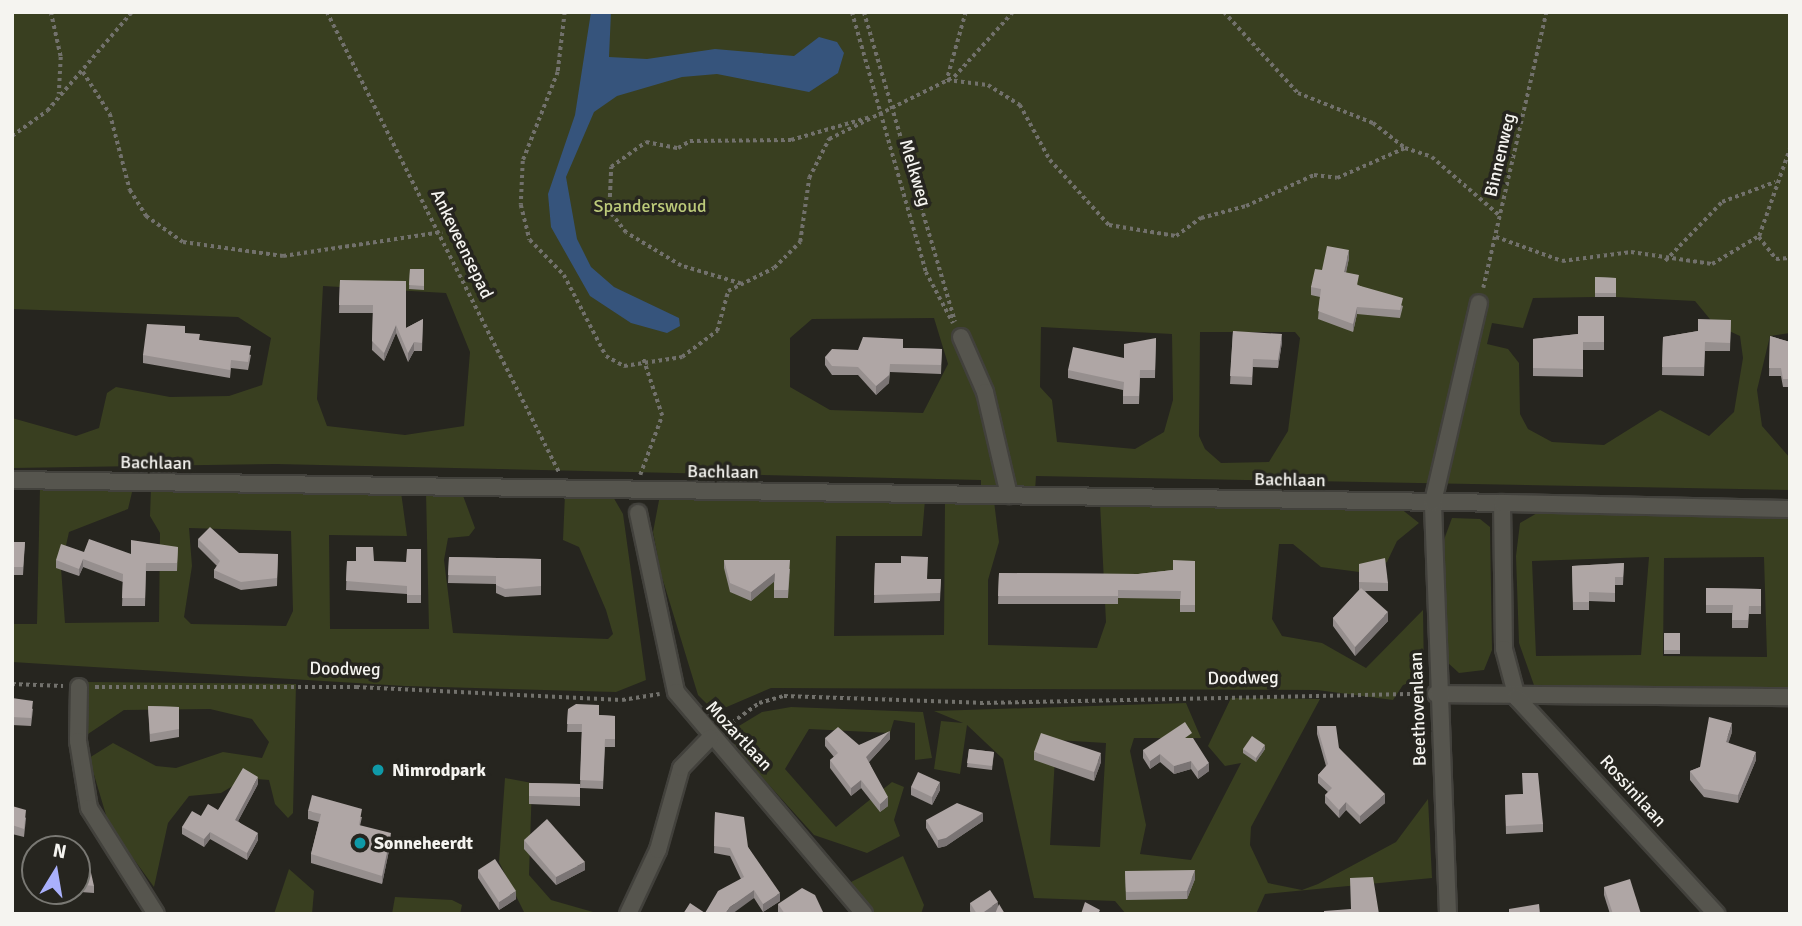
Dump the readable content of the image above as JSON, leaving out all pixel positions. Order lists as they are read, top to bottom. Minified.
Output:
{"streets":{"street":["Bachlaan","Beethovenlaan","Mozartlaan","Rossinilaan"],"path":["Binnenweg","Melkweg","Ankeveensepad","Doodweg"]},"crossings":[["Binnenweg","Beethovenlaan"],["Ankeveensepad","Bachlaan"],["Bachlaan","Beethovenlaan"],["Doodweg","Beethovenlaan"],["Doodweg","Mozartlaan"]],"parks":["Spanderswoud"],"places":["Nimrodpark","Sonneheerdt"],"north":"top"}
